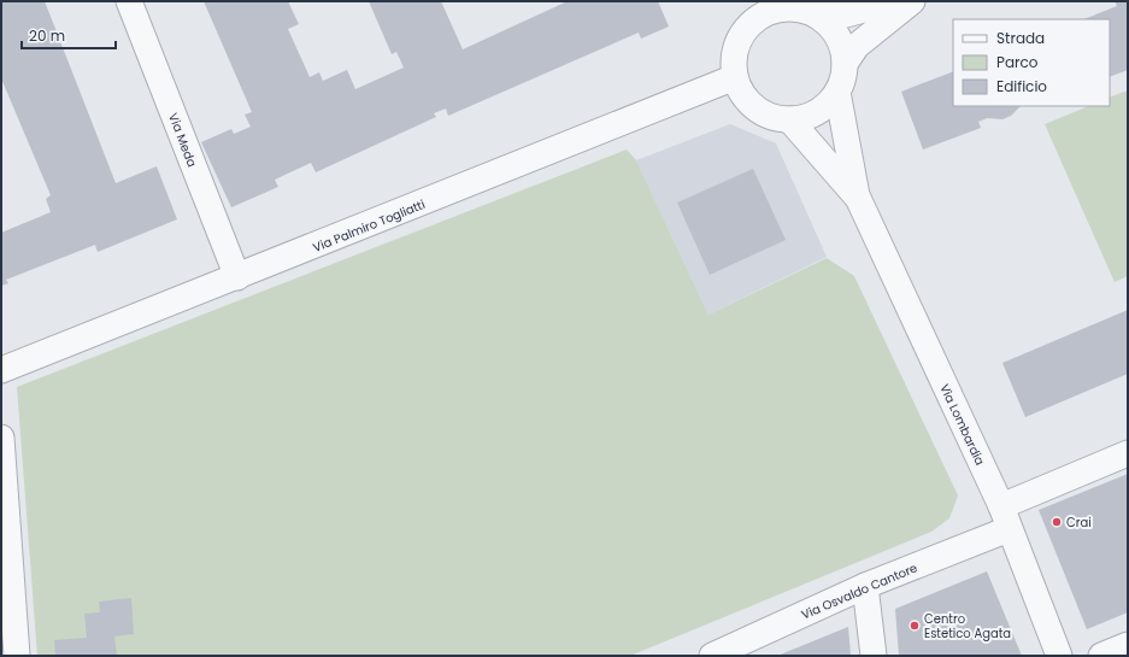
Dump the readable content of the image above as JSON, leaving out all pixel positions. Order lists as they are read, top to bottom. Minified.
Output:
{"streets":{"street":["Via Meda","Via Palmiro Togliatti","Via Lombardia","Via Osvaldo Cantore"]},"crossings":[["Via Meda","Via Palmiro Togliatti"],["Via Palmiro Togliatti","Via Lombardia"],["Via Lombardia","Via Osvaldo Cantore"]],"places":["Crai","Centro Estetico Agata"],"legend":["Strada","Parco","Edificio"],"scale_bar":"20 m"}
